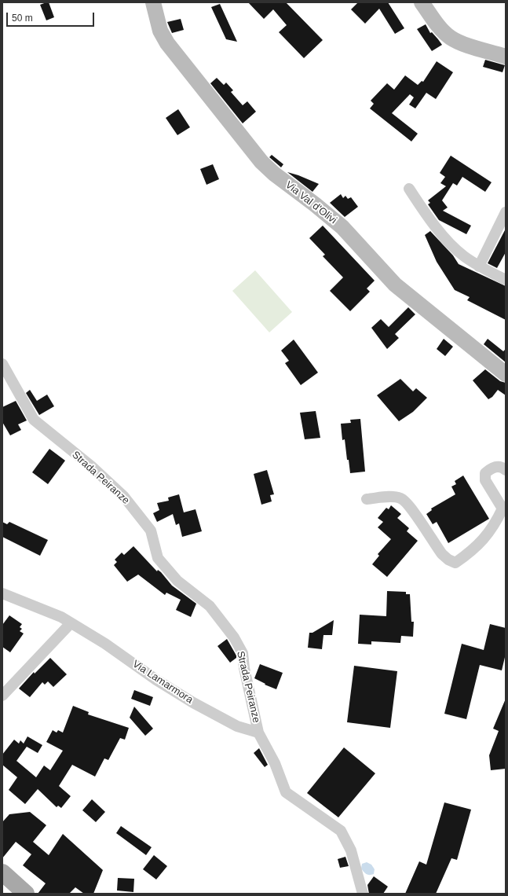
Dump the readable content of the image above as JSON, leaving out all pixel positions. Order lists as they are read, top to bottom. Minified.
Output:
{"streets":{"street":["Via Val d'Olivi","Strada Peiranze","Via Lamarmora"]},"crossings":[["Strada Peiranze","Via Lamarmora"]],"scale_bar":"50 m"}
